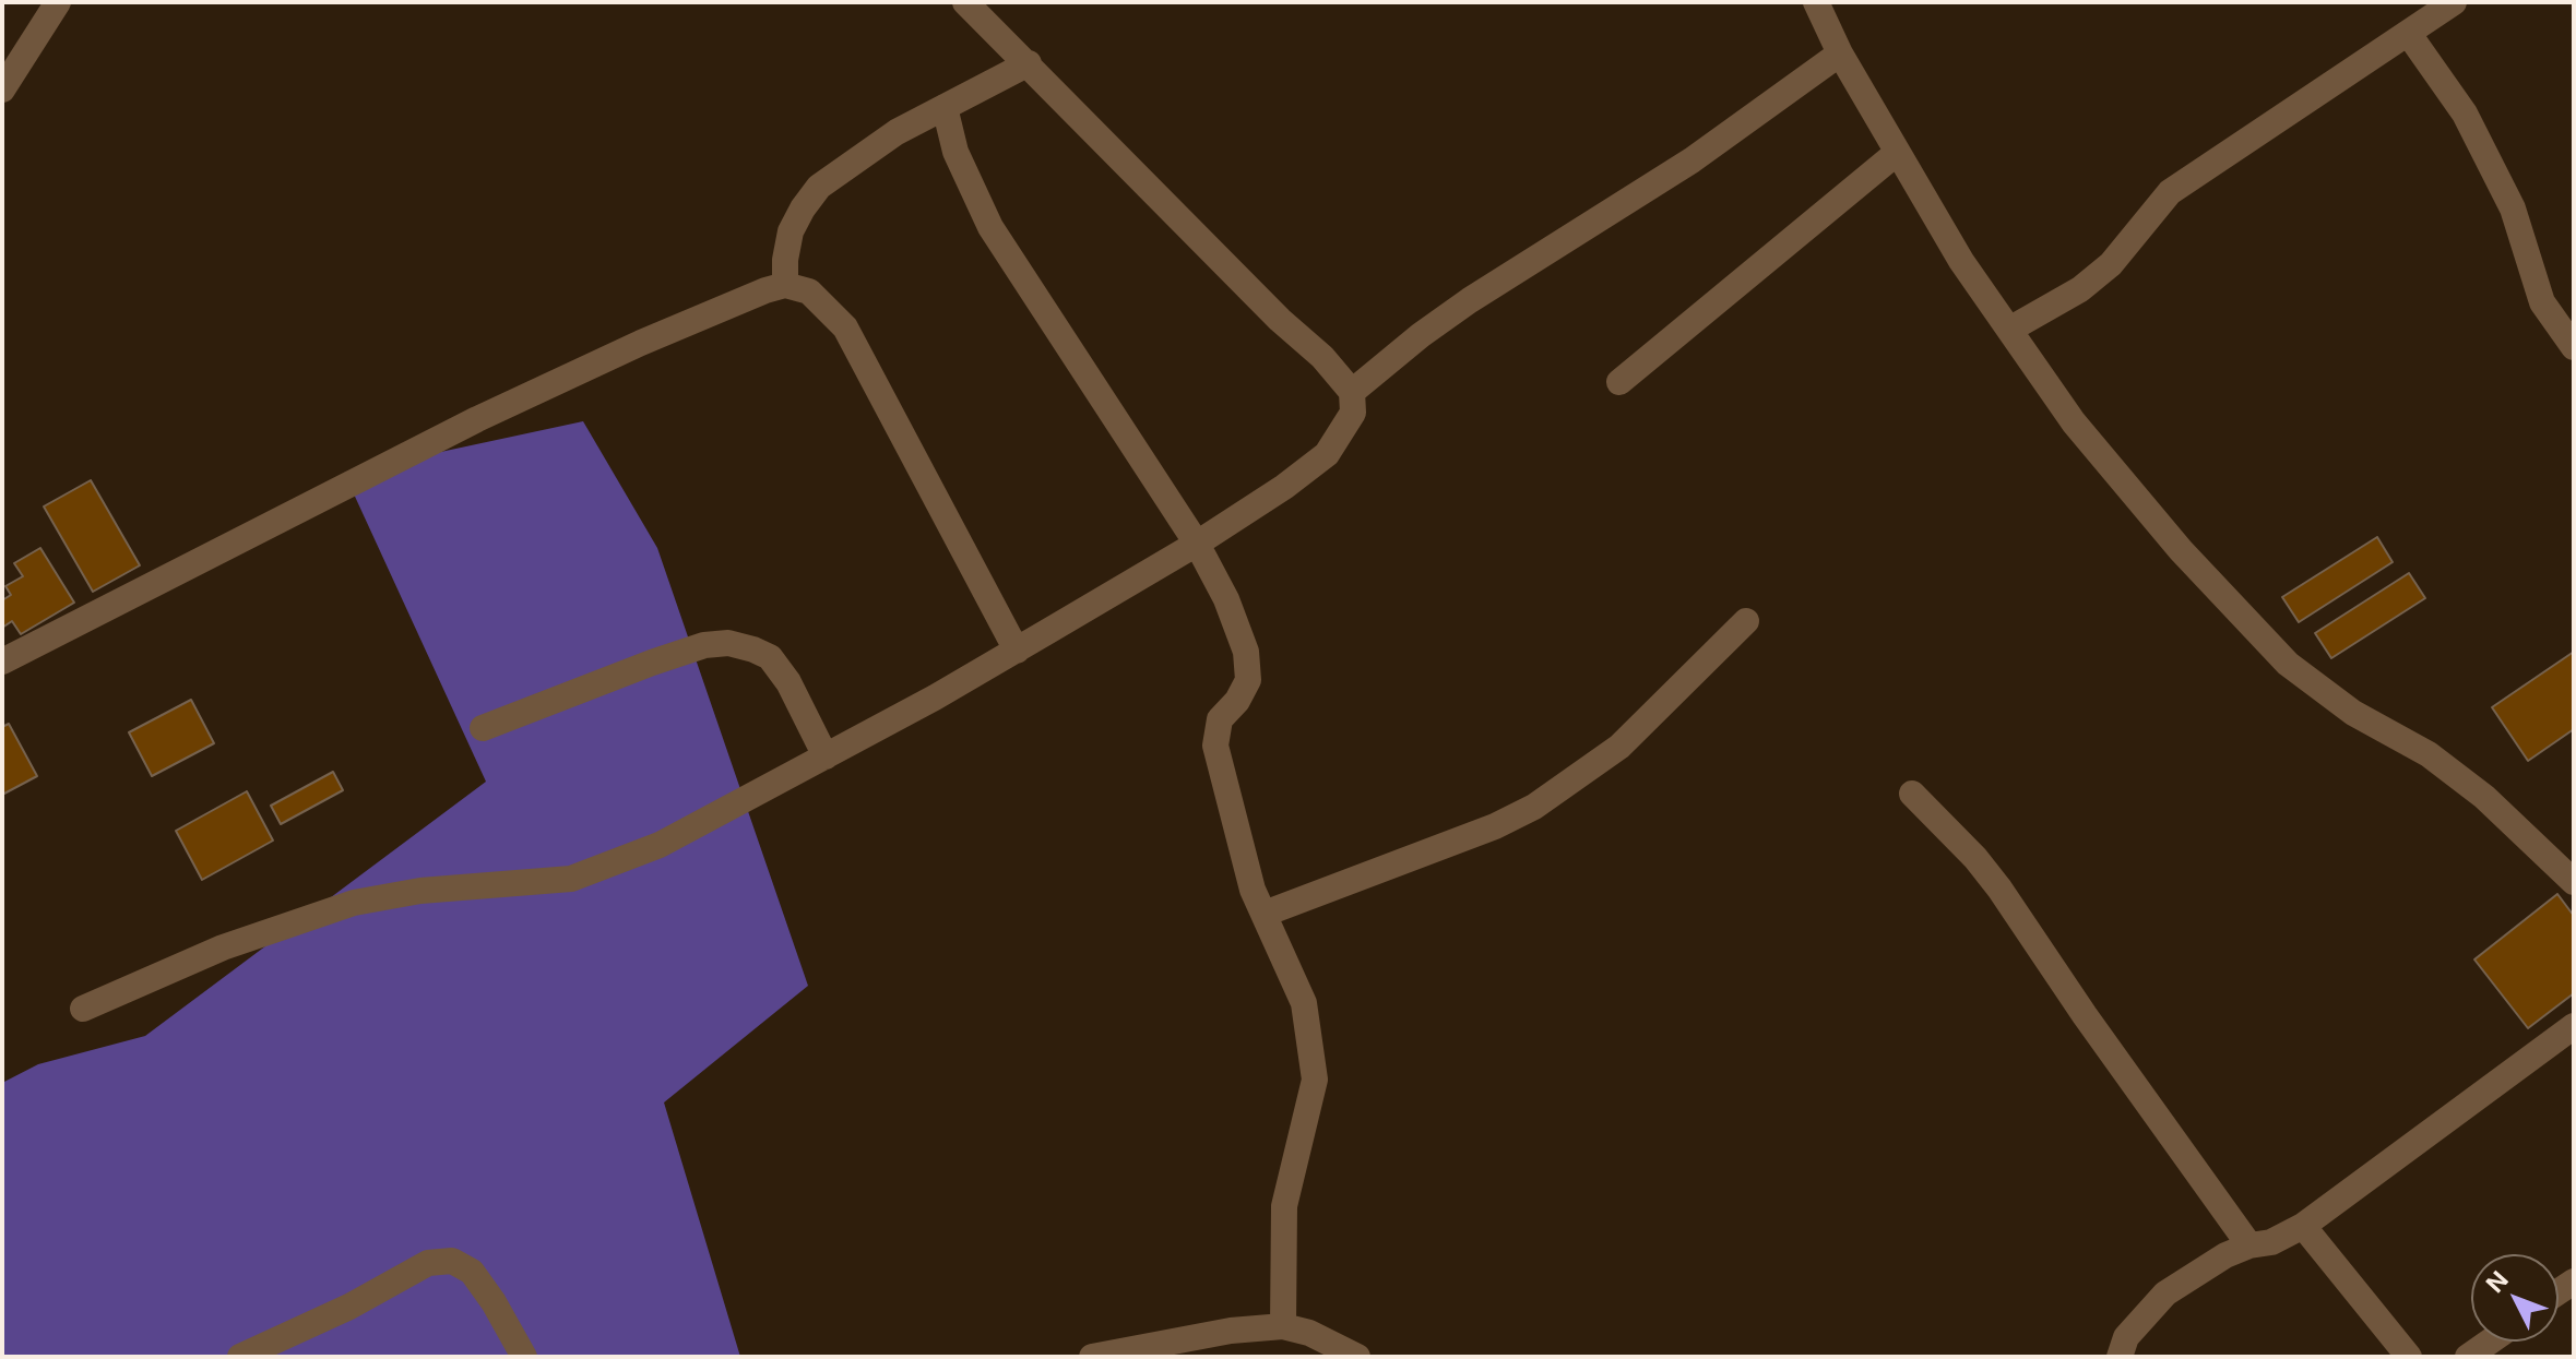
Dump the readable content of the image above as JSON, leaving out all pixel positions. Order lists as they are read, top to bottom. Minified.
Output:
{"north":"top left"}
